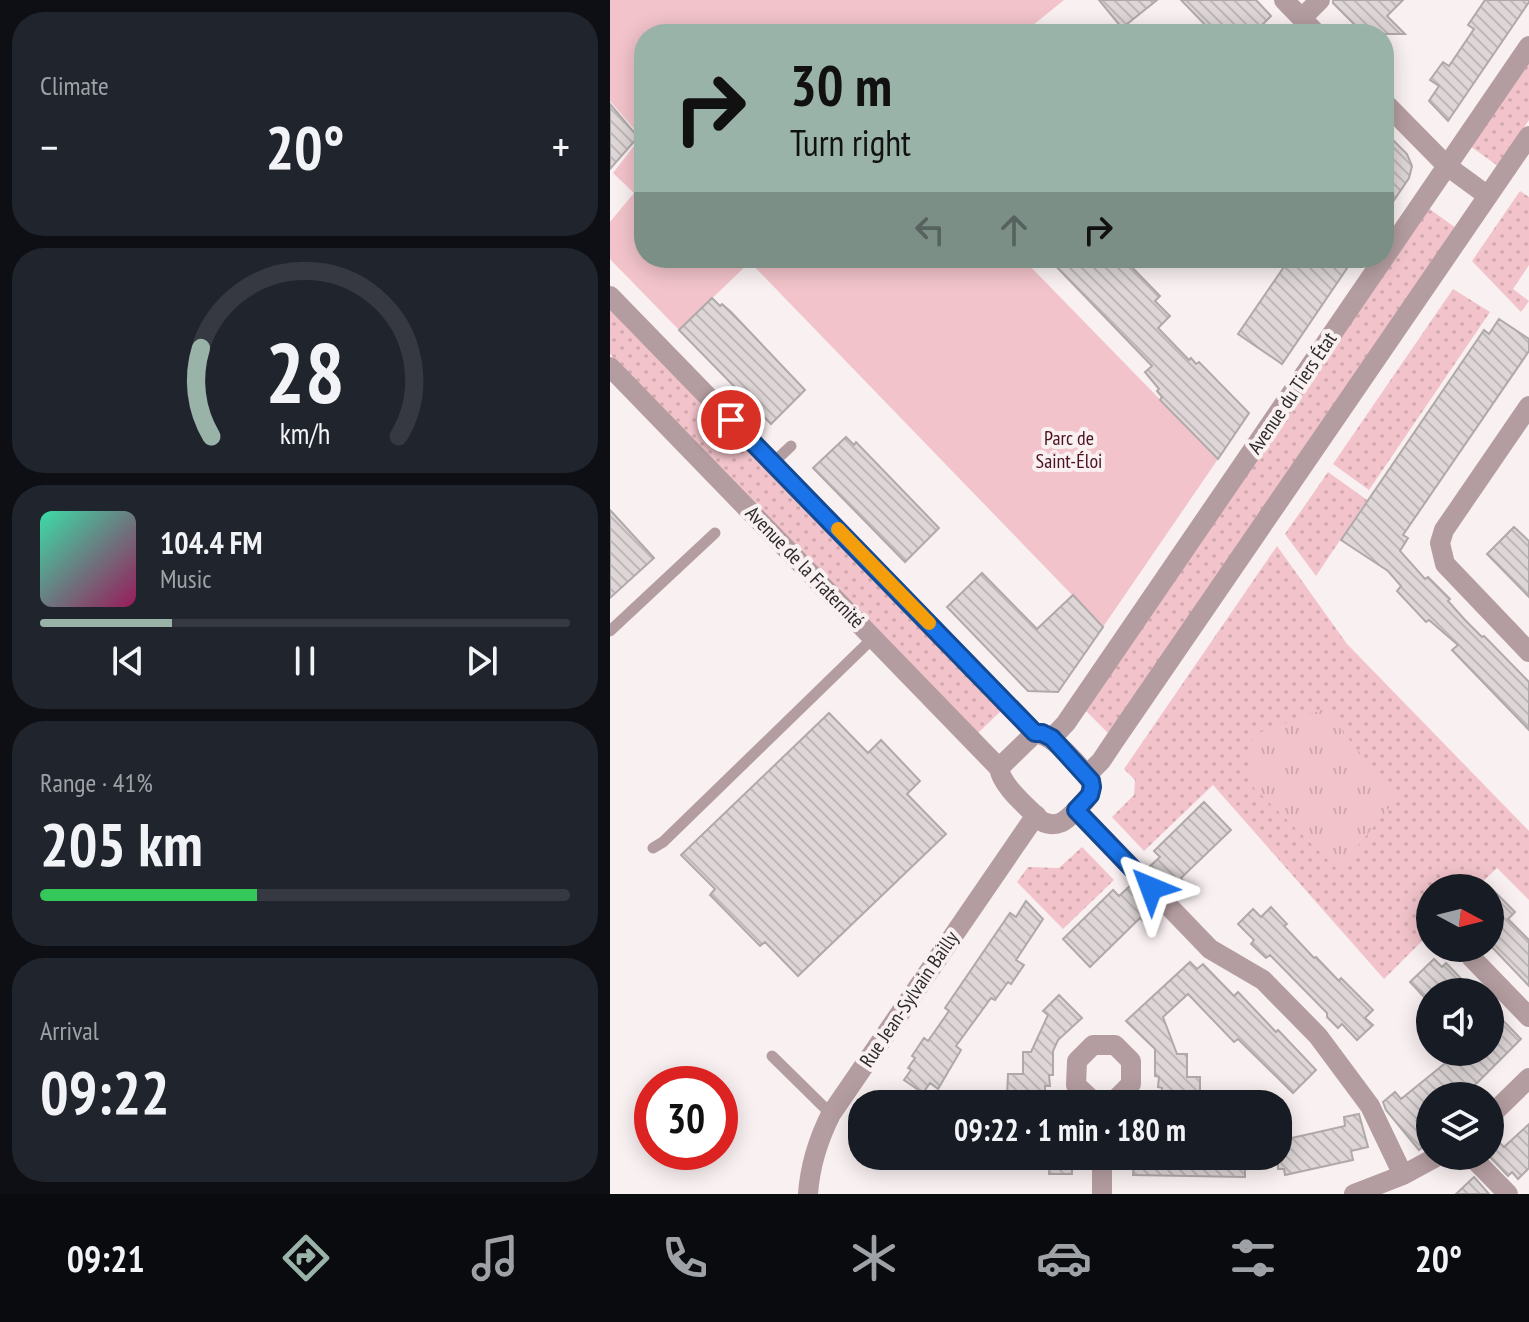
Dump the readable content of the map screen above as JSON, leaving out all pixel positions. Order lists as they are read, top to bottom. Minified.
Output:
{"streets":{"street":["Avenue du Tiers État","Avenue de la Fraternité","Rue Jean-Sylvain Bailly"]},"crossings":[["Avenue du Tiers État","Avenue de la Fraternité"],["Avenue du Tiers État","Rue Jean-Sylvain Bailly"],["Avenue de la Fraternité","Rue Jean-Sylvain Bailly"]],"parks":["Parc de Saint-Éloi"],"north":"right","page":{"tile":["Climate",["Range · 41%","205 km"],["Arrival","09:22"]],"turn":["30 m","Turn right"],"heat":["−","20°","+"],"song":["104.4 FM","Music"],"limit":"30","trip":"09:22 · 1 min · 180 m","tabs":["09:21","20°"],"gauge":["28","km/h"]}}
